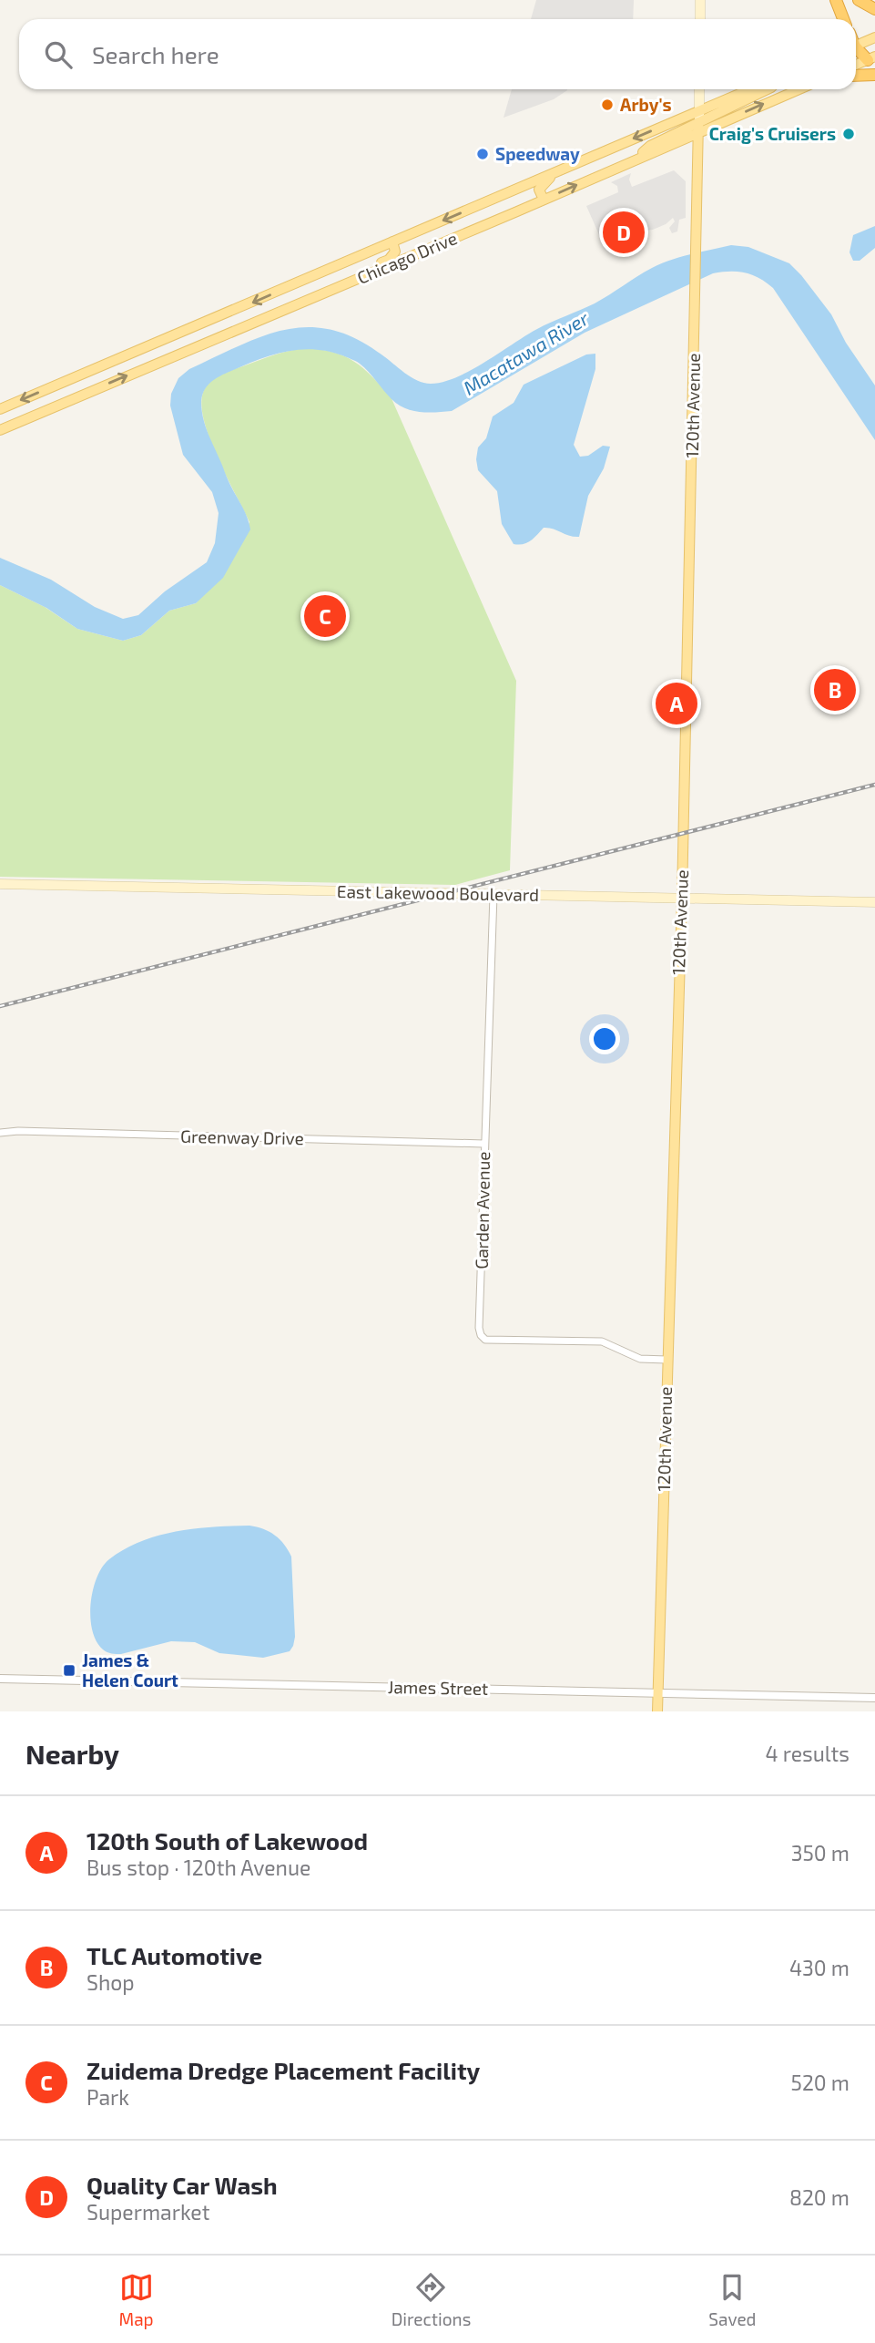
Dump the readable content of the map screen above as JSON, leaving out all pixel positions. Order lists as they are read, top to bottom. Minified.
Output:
{"streets":{"main road":["Chicago Drive","120th Avenue","East Lakewood Boulevard"],"street":["Greenway Drive","Garden Avenue","James Street"]},"crossings":[["Chicago Drive","120th Avenue"],["120th Avenue","East Lakewood Boulevard"],["120th Avenue","Garden Avenue"],["120th Avenue","James Street"],["East Lakewood Boulevard","Garden Avenue"],["Greenway Drive","Garden Avenue"]],"water":["Macatawa River"],"places":{"other":["Arby's","Craig's Cruisers","Speedway"],"transit":["James & Helen Court"]},"page":{"search":"Search here","pins":["D","C","B","A"],"heading":["Nearby","4 results"],"list":[{"mark":"A","name":"120th South of Lakewood","note":"Bus stop · 120th Avenue","value":"350 m"},{"mark":"B","name":"TLC Automotive","note":"Shop","value":"430 m"},{"mark":"C","name":"Zuidema Dredge Placement Facility","note":"Park","value":"520 m"},{"mark":"D","name":"Quality Car Wash","note":"Supermarket","value":"820 m"}],"nav":["Map","Directions","Saved"]}}
